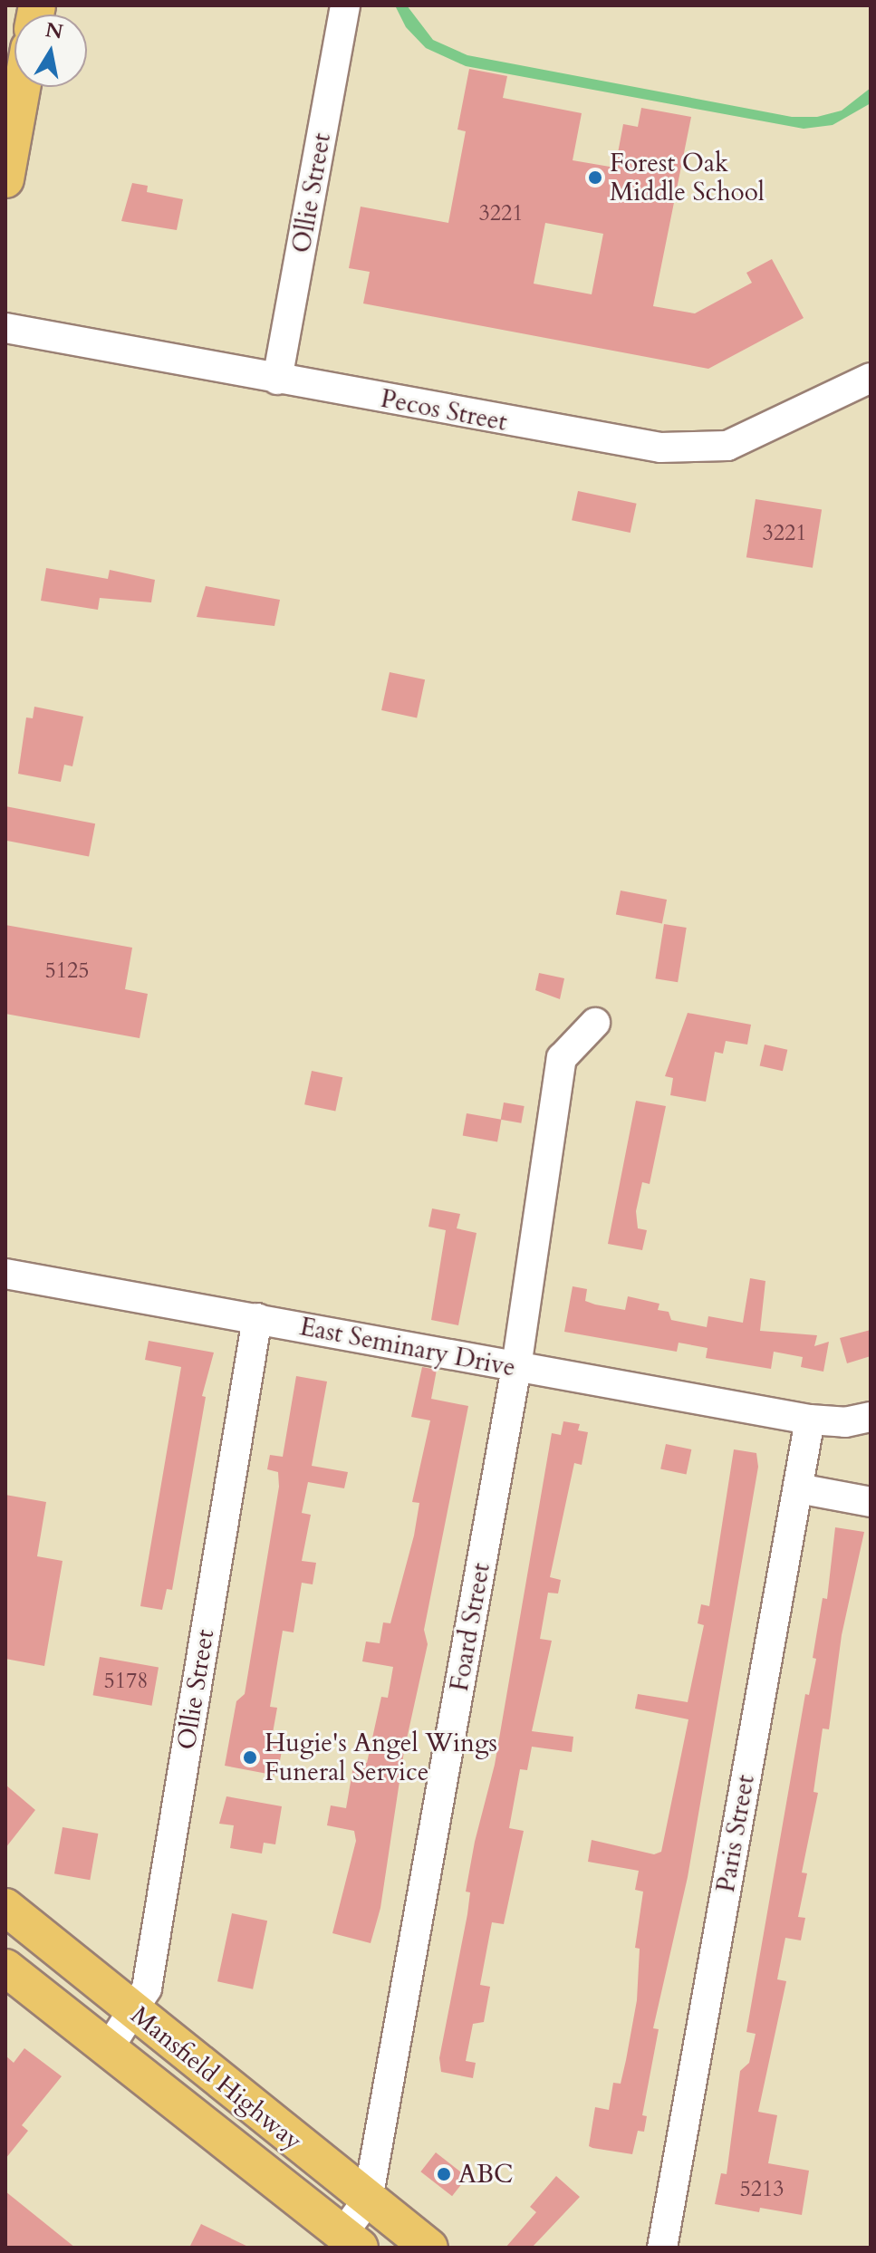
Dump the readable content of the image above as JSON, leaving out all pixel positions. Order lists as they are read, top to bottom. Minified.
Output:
{"streets":{"main road":["Mansfield Highway"],"street":["Ollie Street","Pecos Street","East Seminary Drive","Foard Street","Paris Street"]},"crossings":[["Ollie Street","Pecos Street"],["Ollie Street","East Seminary Drive"],["Ollie Street","Mansfield Highway"],["East Seminary Drive","Foard Street"],["East Seminary Drive","Paris Street"],["Foard Street","Mansfield Highway"]],"places":["Forest Oak Middle School","Hugie's Angel Wings Funeral Service","ABC"],"house_numbers":["3221","3221","5125","5178","5213"],"north":"top"}
